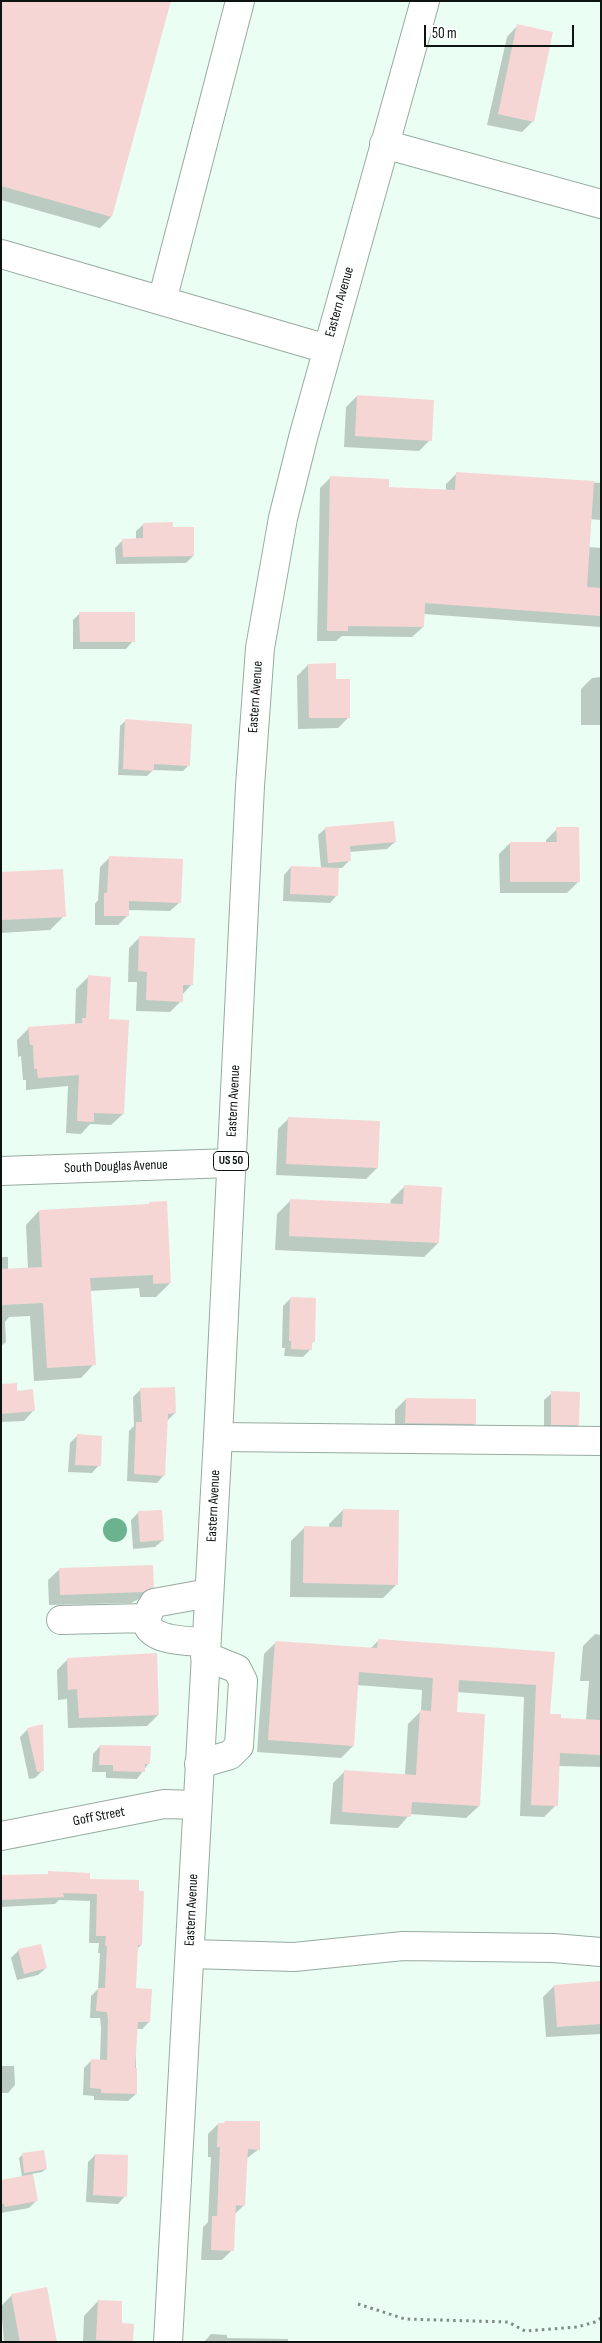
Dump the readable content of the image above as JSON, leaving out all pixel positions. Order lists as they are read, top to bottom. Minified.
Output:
{"streets":{"main road":["Eastern Avenue","US 50","South Douglas Avenue","Goff Street"]},"crossings":[["Eastern Avenue","South Douglas Avenue"],["Eastern Avenue","Goff Street"]],"scale_bar":"50 m"}
